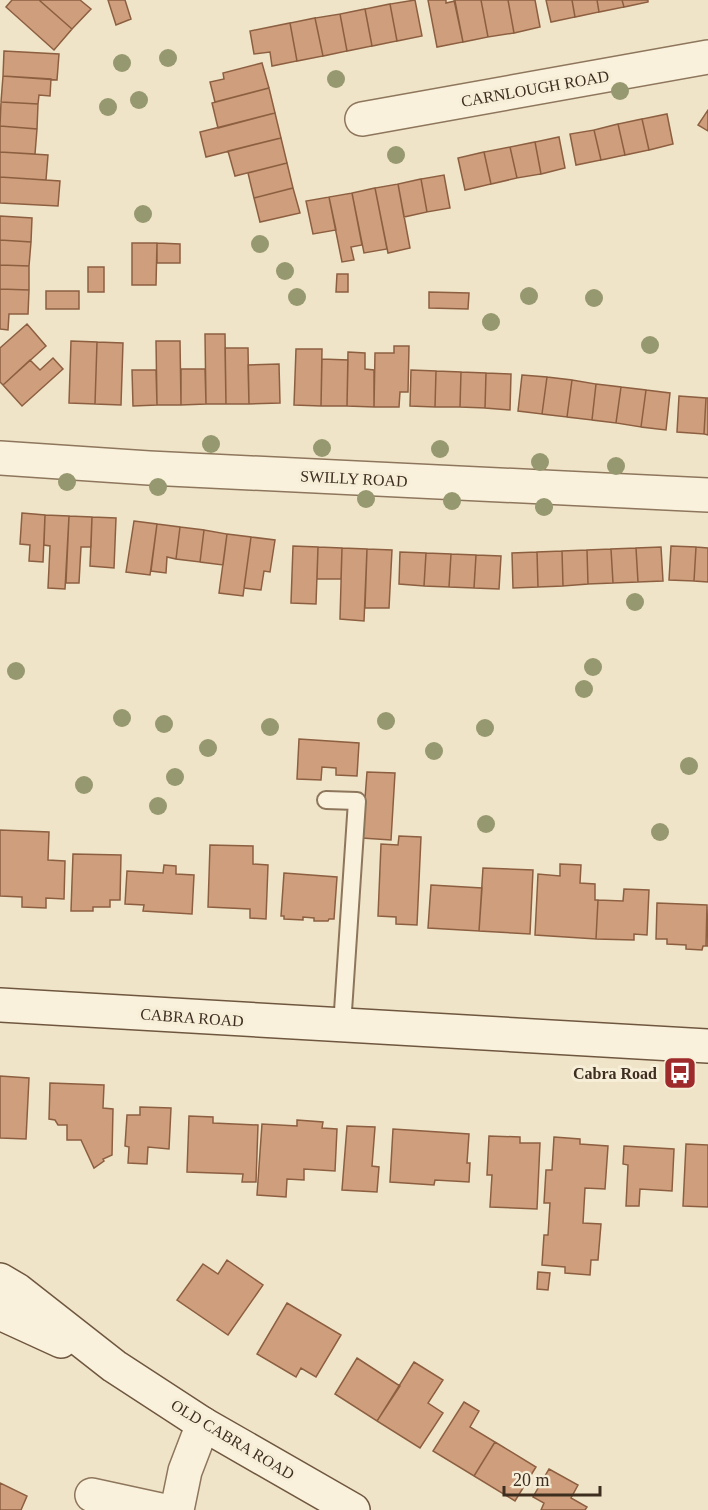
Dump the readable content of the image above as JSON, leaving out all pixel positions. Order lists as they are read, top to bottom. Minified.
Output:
{"streets":{"main road":["CARNLOUGH ROAD","SWILLY ROAD","CABRA ROAD","OLD CABRA ROAD"]},"places":{"bus stop":["Cabra Road"]},"scale_bar":"20 m"}
